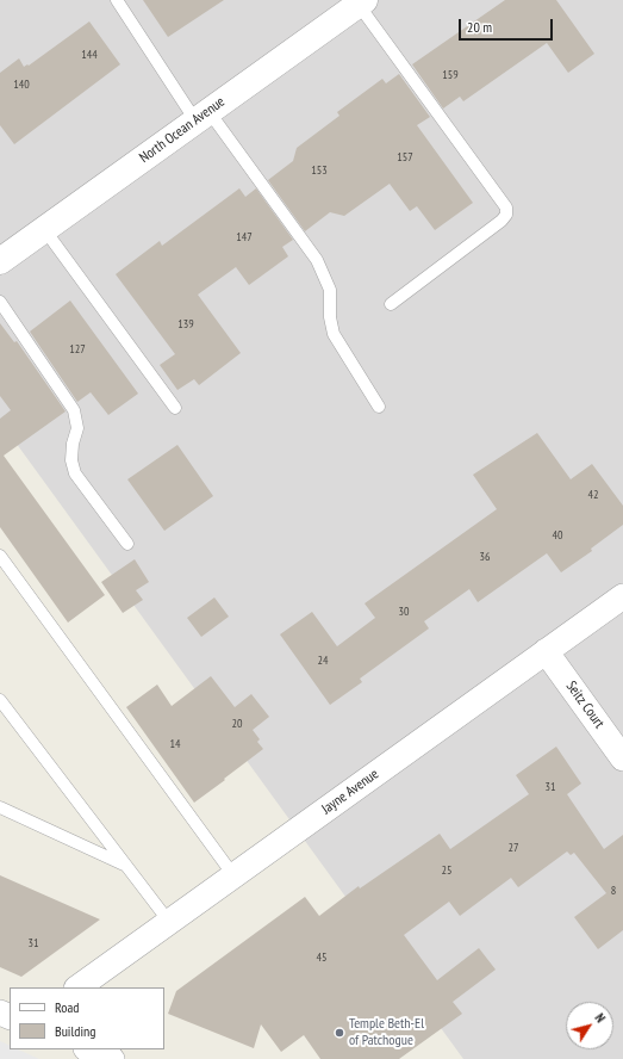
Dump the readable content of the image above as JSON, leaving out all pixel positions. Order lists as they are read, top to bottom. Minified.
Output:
{"streets":{"street":["North Ocean Avenue","Seitz Court","Jayne Avenue"]},"crossings":[["Seitz Court","Jayne Avenue"]],"places":["Temple Beth-El of Patchogue"],"house_numbers":["144","159","140","157","153","147","139","127","42","40","36","30","24","20","14","31","27","25","8","31","45"],"legend":["Road","Building"],"scale_bar":"20 m","north":"top right"}
